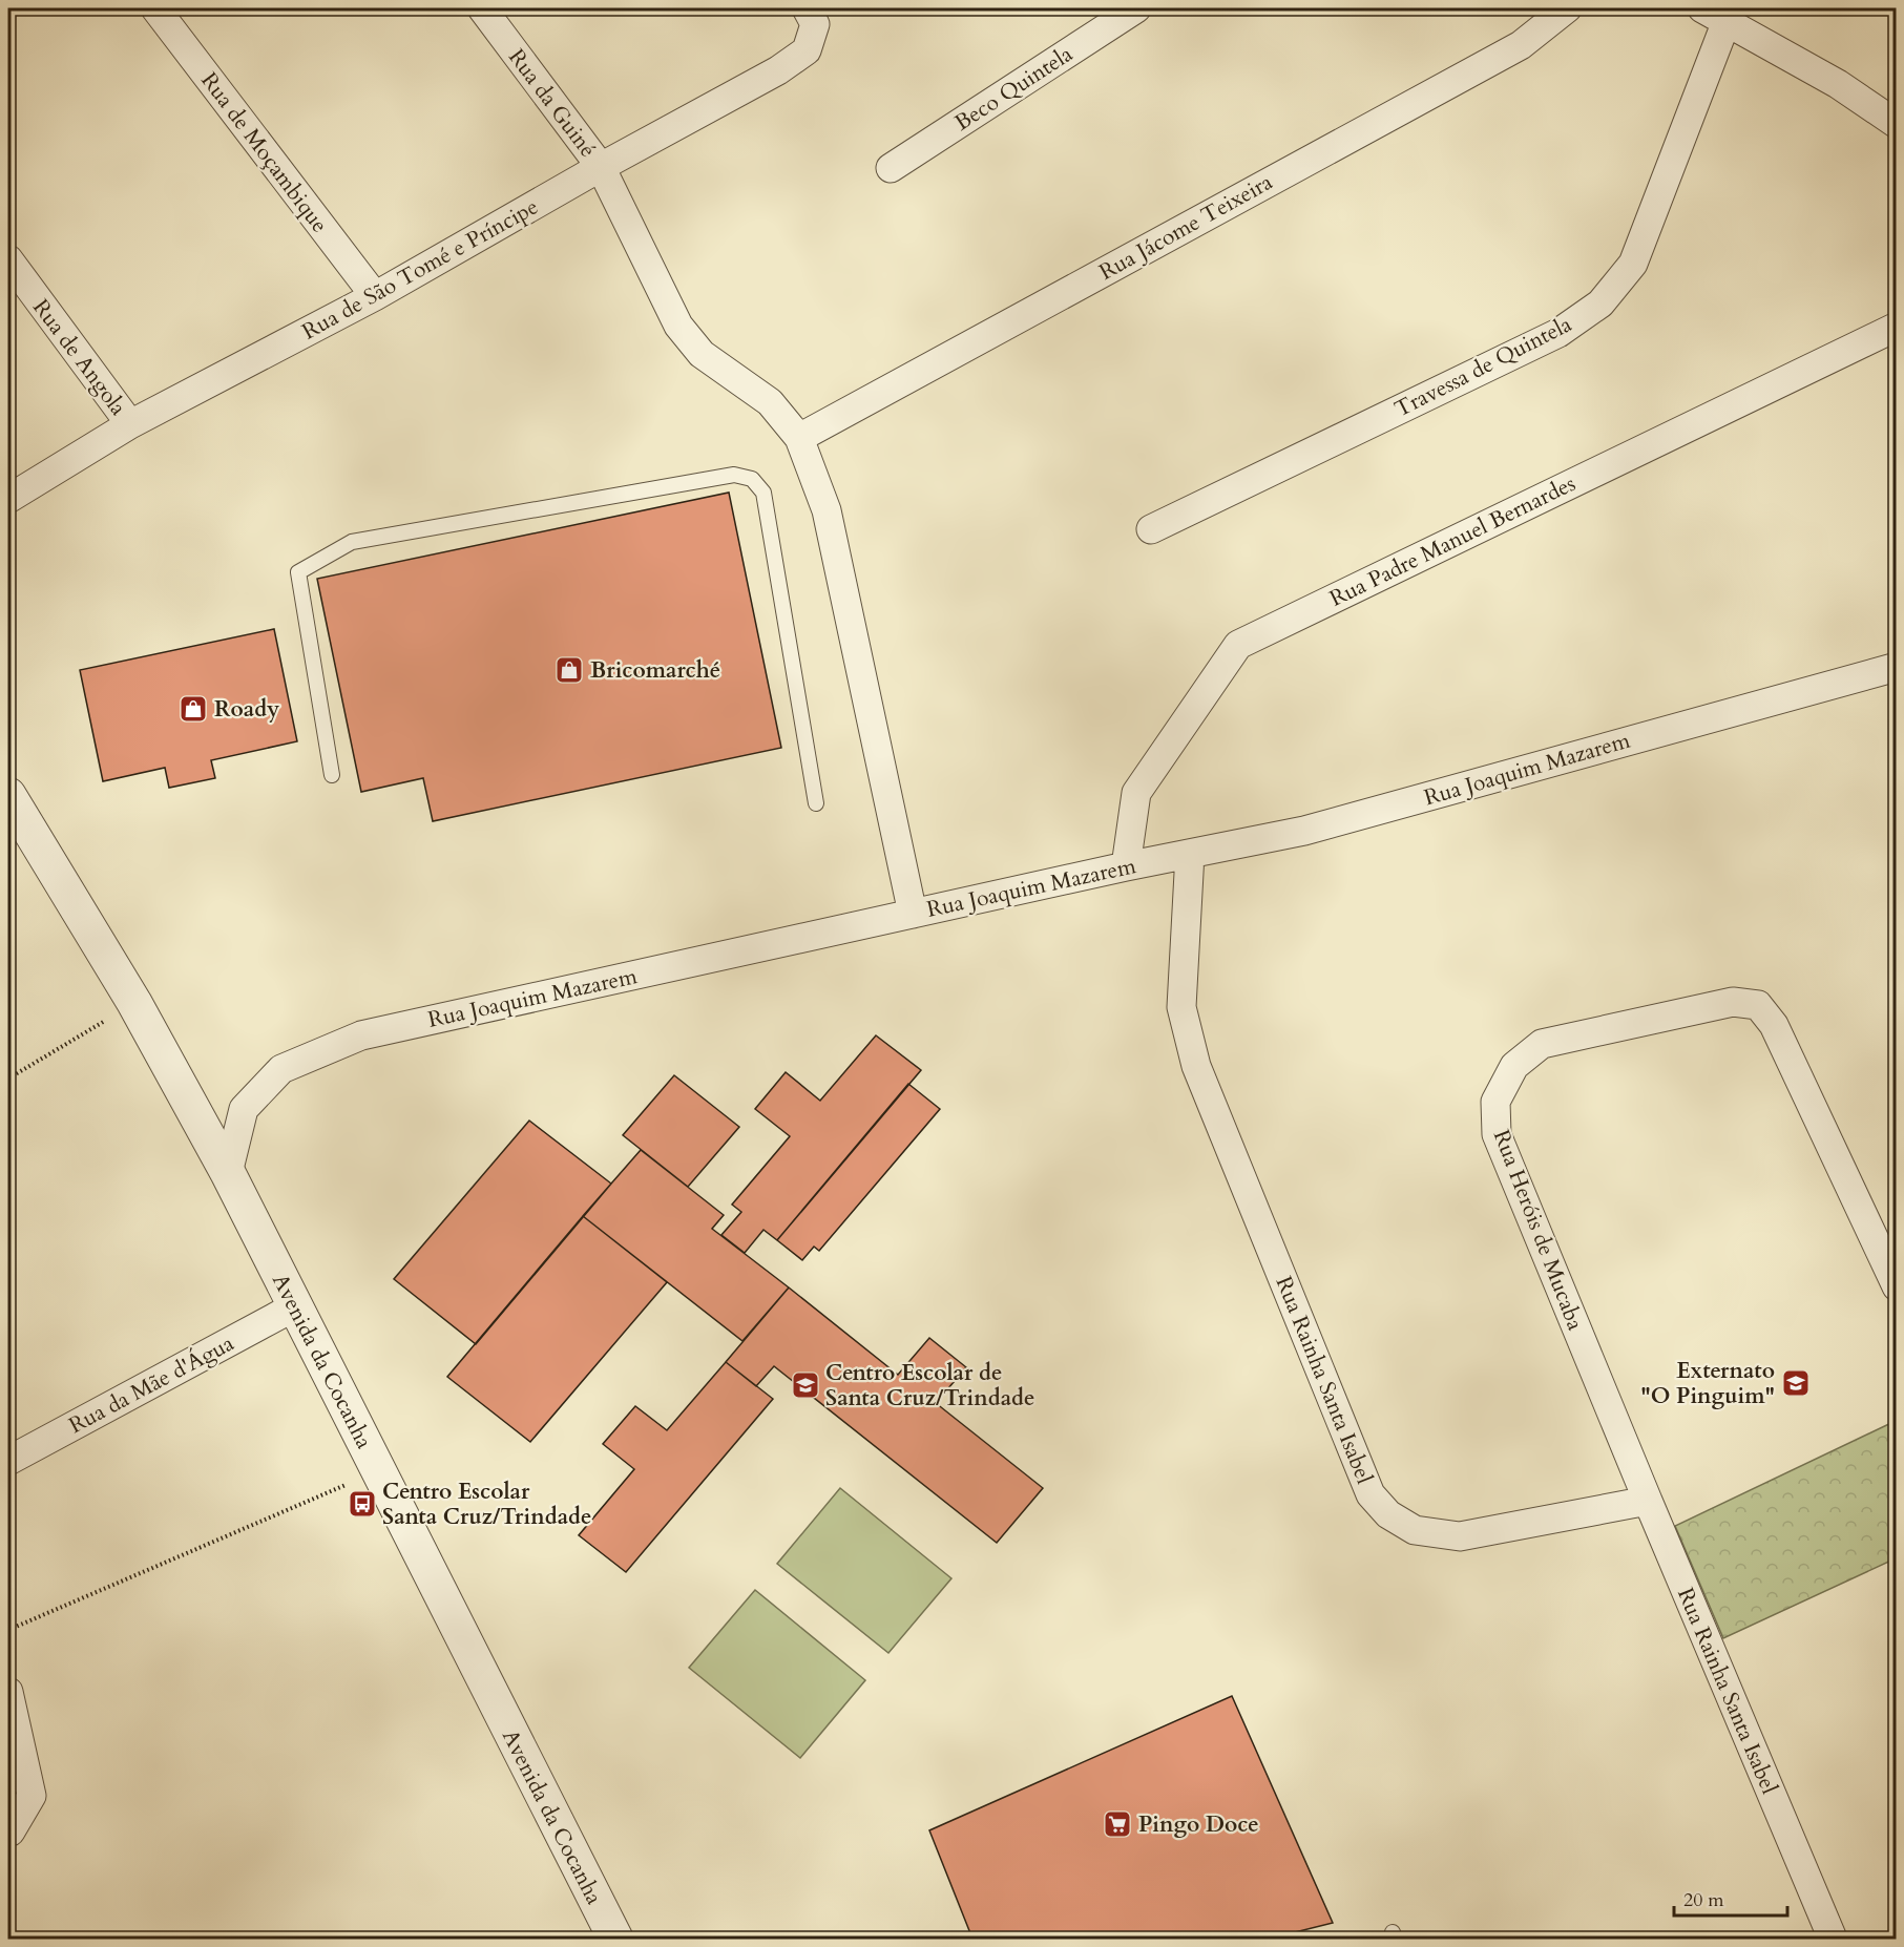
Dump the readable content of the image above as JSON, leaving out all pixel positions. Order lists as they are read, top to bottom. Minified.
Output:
{"streets":{"street":["Beco Quintela","Rua da Guiné","Rua de Moçambique","Rua Jácome Teixeira","Rua de São Tomé e Príncipe","Rua de Angola","Travessa de Quintela","Rua Padre Manuel Bernardes","Rua Joaquim Mazarem","Rua Heróis de Mucaba","Avenida da Cocanha","Rua Rainha Santa Isabel","Rua da Mãe d'Água"]},"crossings":[["Rua da Guiné","Rua Jácome Teixeira"],["Rua da Guiné","Rua de São Tomé e Príncipe"],["Rua da Guiné","Rua Joaquim Mazarem"],["Rua de Moçambique","Rua de São Tomé e Príncipe"],["Rua de São Tomé e Príncipe","Rua de Angola"],["Rua Padre Manuel Bernardes","Rua Joaquim Mazarem"],["Rua Joaquim Mazarem","Avenida da Cocanha"],["Rua Joaquim Mazarem","Rua Rainha Santa Isabel"],["Rua Heróis de Mucaba","Rua Rainha Santa Isabel"],["Avenida da Cocanha","Rua da Mãe d'Água"]],"places":{"shop":["Bricomarché","Roady"],"school or university":["Externato \"O Pinguim\"","Centro Escolar de Santa Cruz/Trindade"],"bus stop":["Centro Escolar Santa Cruz/Trindade"],"supermarket":["Pingo Doce"]},"scale_bar":"20 m"}
